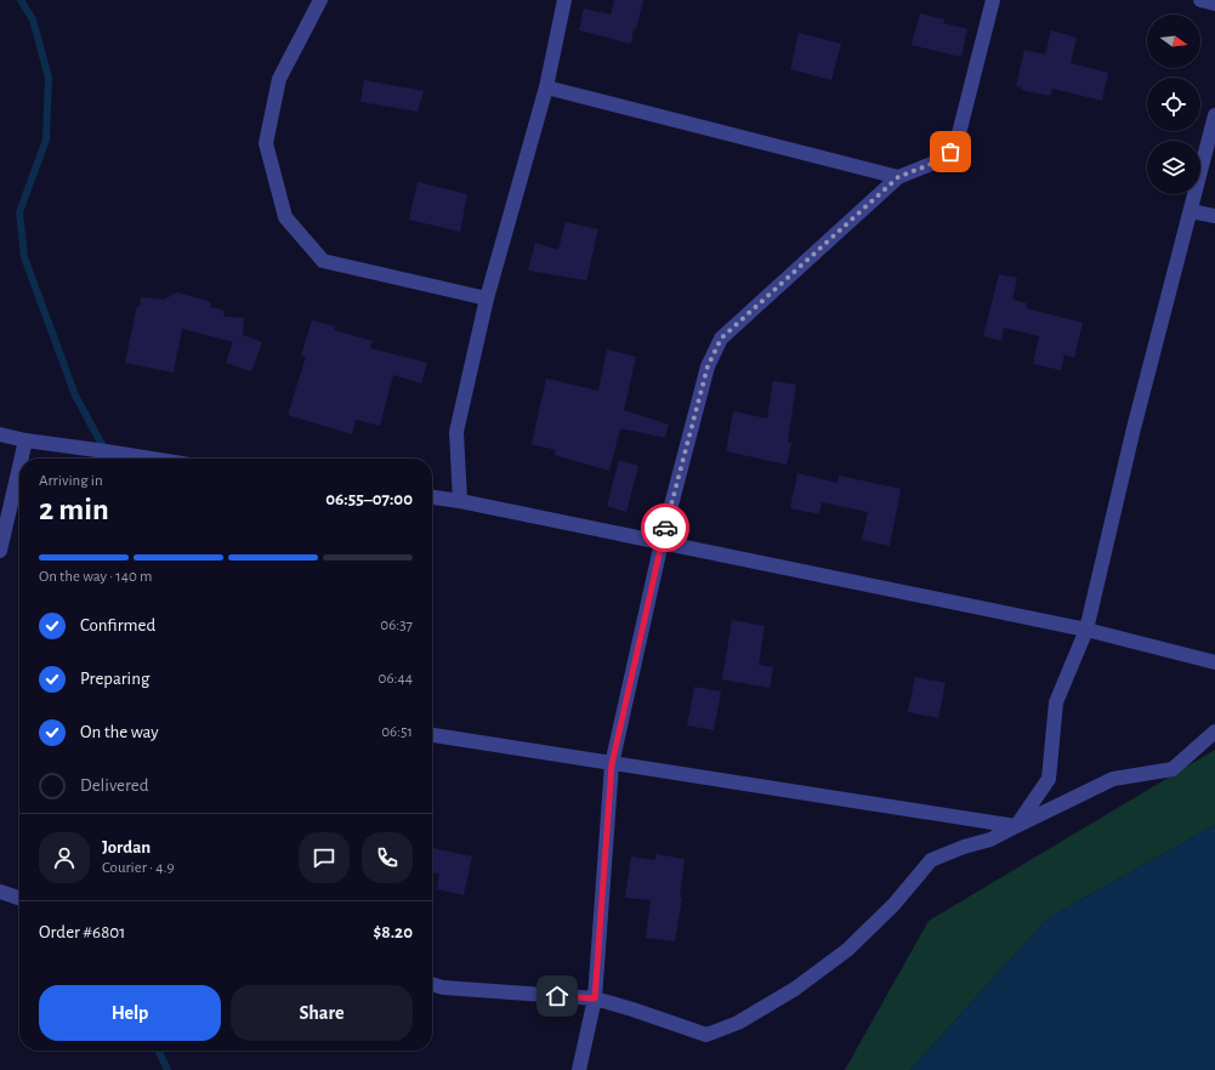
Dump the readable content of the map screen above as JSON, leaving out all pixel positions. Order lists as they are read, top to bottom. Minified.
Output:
{"north":"right","page":{"heading":["2 min","Arriving in","06:55–07:00"],"panel":["Jordan","Courier · 4.9","Order #6801","$8.20"],"bar":"On the way · 140 m","list":[["Confirmed","06:37"],["Preparing","06:44"],["On the way","06:51"],"Delivered"],"buttons":["Help","Share"]}}
